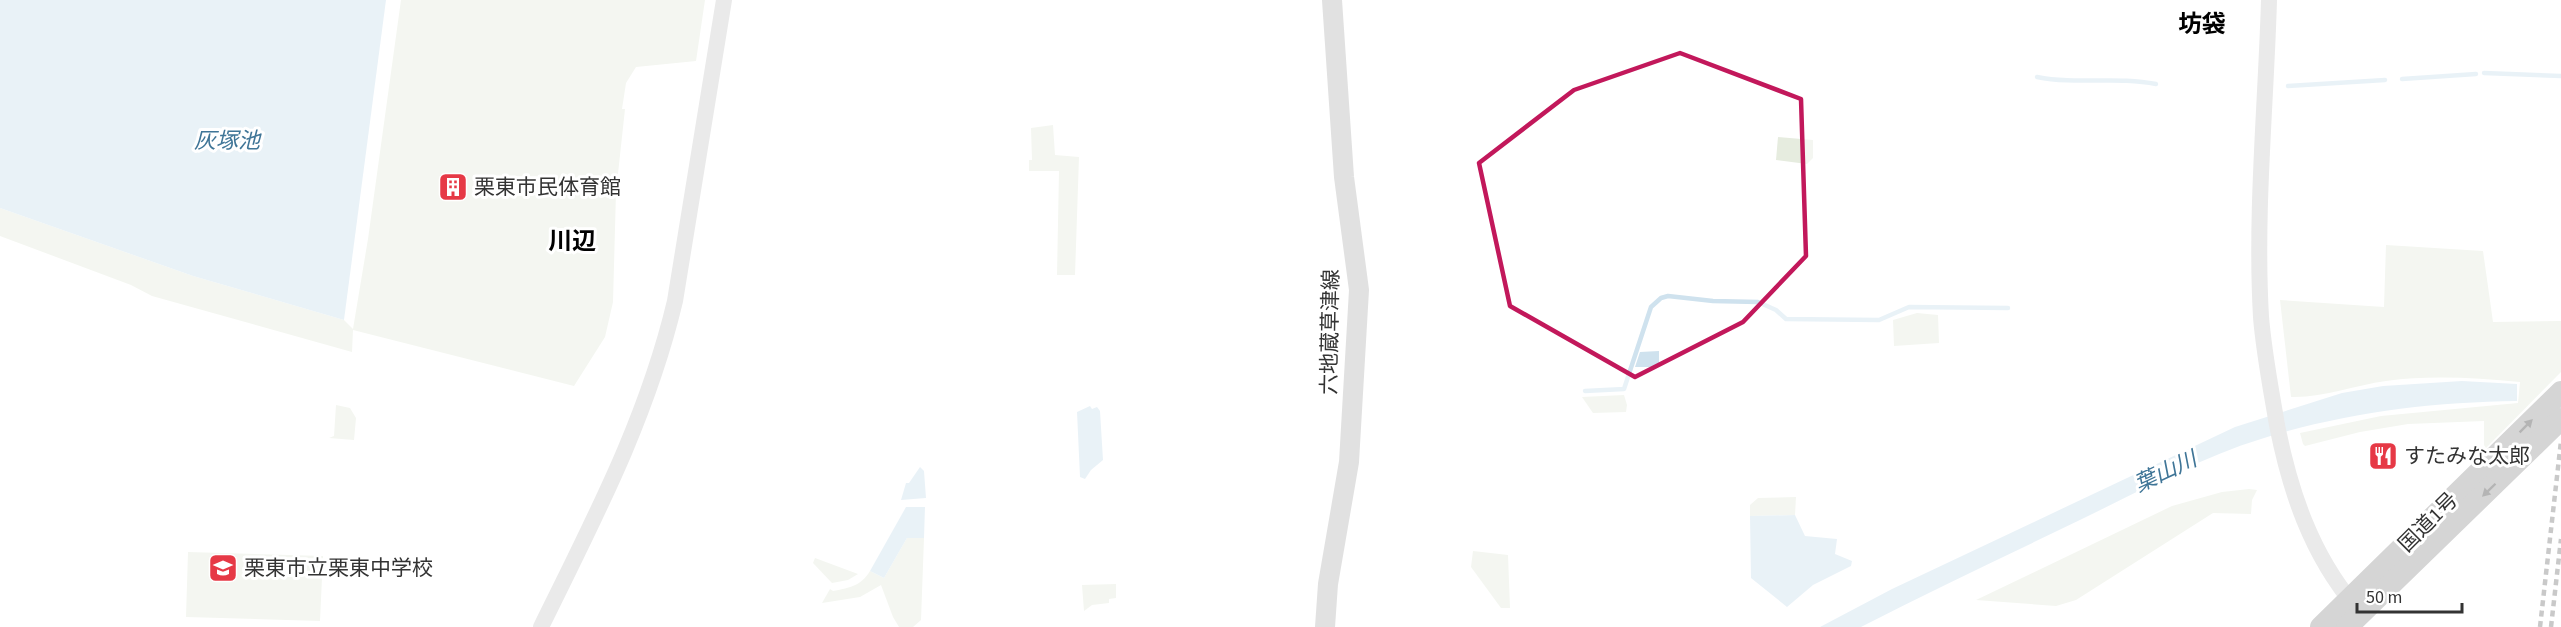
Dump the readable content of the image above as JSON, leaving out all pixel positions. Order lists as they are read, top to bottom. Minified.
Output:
{"streets":{"highway":["国道1号"],"main road":["六地蔵草津線"]},"districts":["坊袋","川辺"],"water":["灰塚池","葉山川"],"places":{"building":["栗東市民体育館"],"restaurant":["すたみな太郎"],"school or university":["栗東市立栗東中学校"]},"scale_bar":"50 m"}
